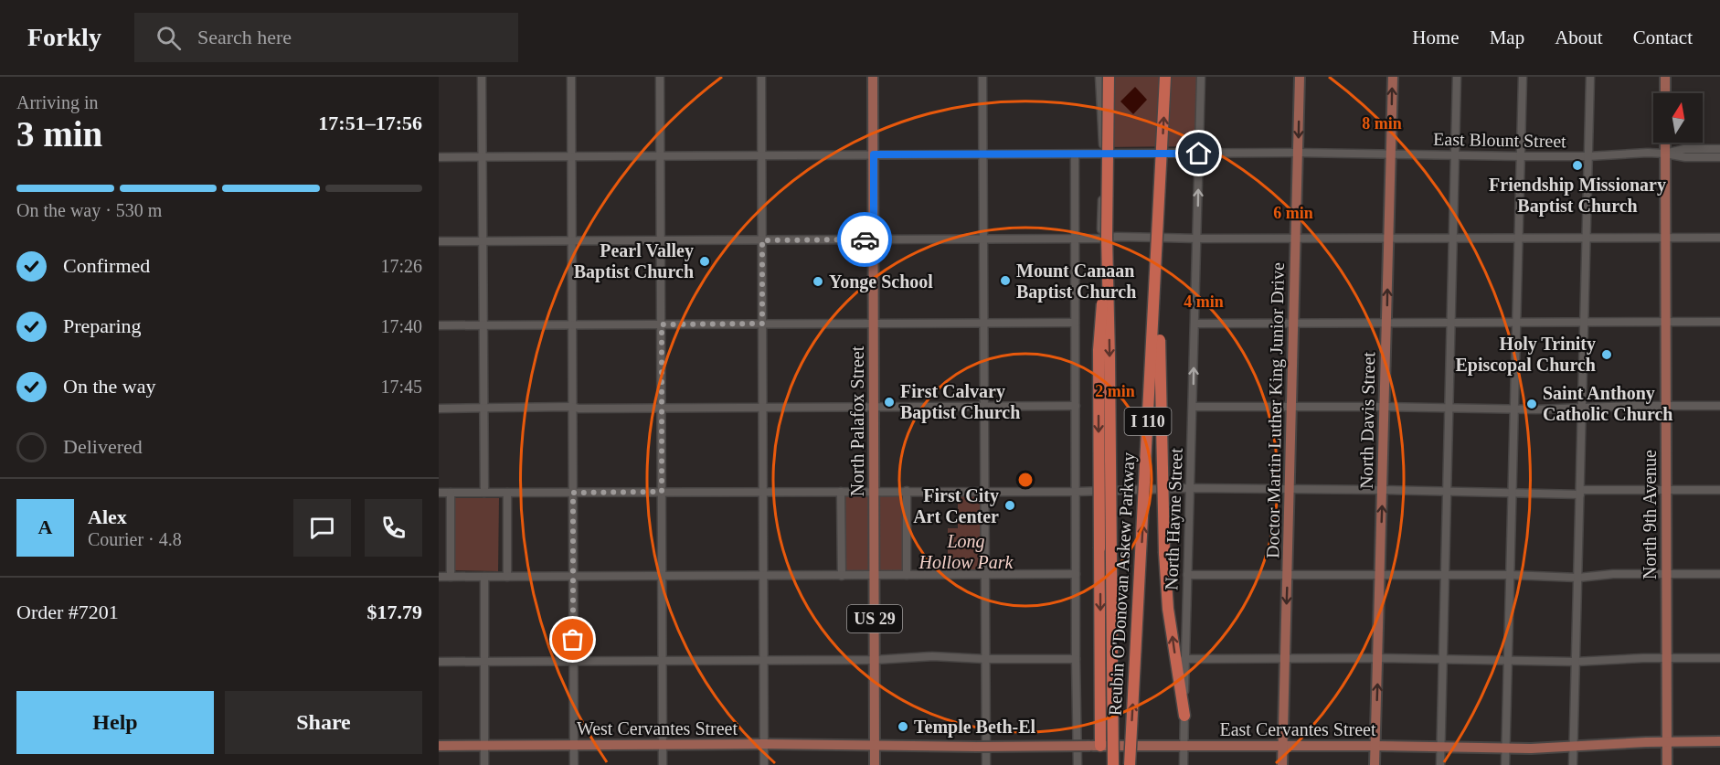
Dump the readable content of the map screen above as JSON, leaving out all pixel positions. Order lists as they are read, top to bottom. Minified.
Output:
{"streets":{"highway":["I 110","Reubin O'Donovan Askew Parkway"],"main road":["Doctor Martin Luther King Junior Drive","North Davis Street","North Palafox Street","North 9th Avenue","US 29","West Cervantes Street","East Cervantes Street"],"street":["East Blount Street","North Hayne Street"]},"crossings":[["East Blount Street","Doctor Martin Luther King Junior Drive"],["East Blount Street","North Davis Street"],["East Blount Street","North Palafox Street"],["East Blount Street","North 9th Avenue"],["East Blount Street","North Hayne Street"],["Doctor Martin Luther King Junior Drive","East Cervantes Street"],["North Davis Street","East Cervantes Street"],["North Palafox Street","West Cervantes Street"],["North Palafox Street","East Cervantes Street"],["North 9th Avenue","East Cervantes Street"],["North Hayne Street","East Cervantes Street"],["West Cervantes Street","East Cervantes Street"]],"one_way":["North Davis Street"],"parks":["Long Hollow Park"],"places":["Friendship Missionary Baptist Church","Pearl Valley Baptist Church","Mount Canaan Baptist Church","Yonge School","Holy Trinity Episcopal Church","First Calvary Baptist Church","Saint Anthony Catholic Church","First City Art Center","Temple Beth-El"],"north":"top","page":{"header":"Forkly","search":"Search here","nav":["Home","Map","About","Contact"],"heading":["3 min","Arriving in","17:51–17:56"],"panel":["Alex","Courier · 4.8","Order #7201","$17.79"],"bar":"On the way · 530 m","list":[["Confirmed","17:26"],["Preparing","17:40"],["On the way","17:45"],"Delivered"],"round":"A","buttons":["Help","Share"]},"rings":["8 min","6 min","4 min","2 min"]}
